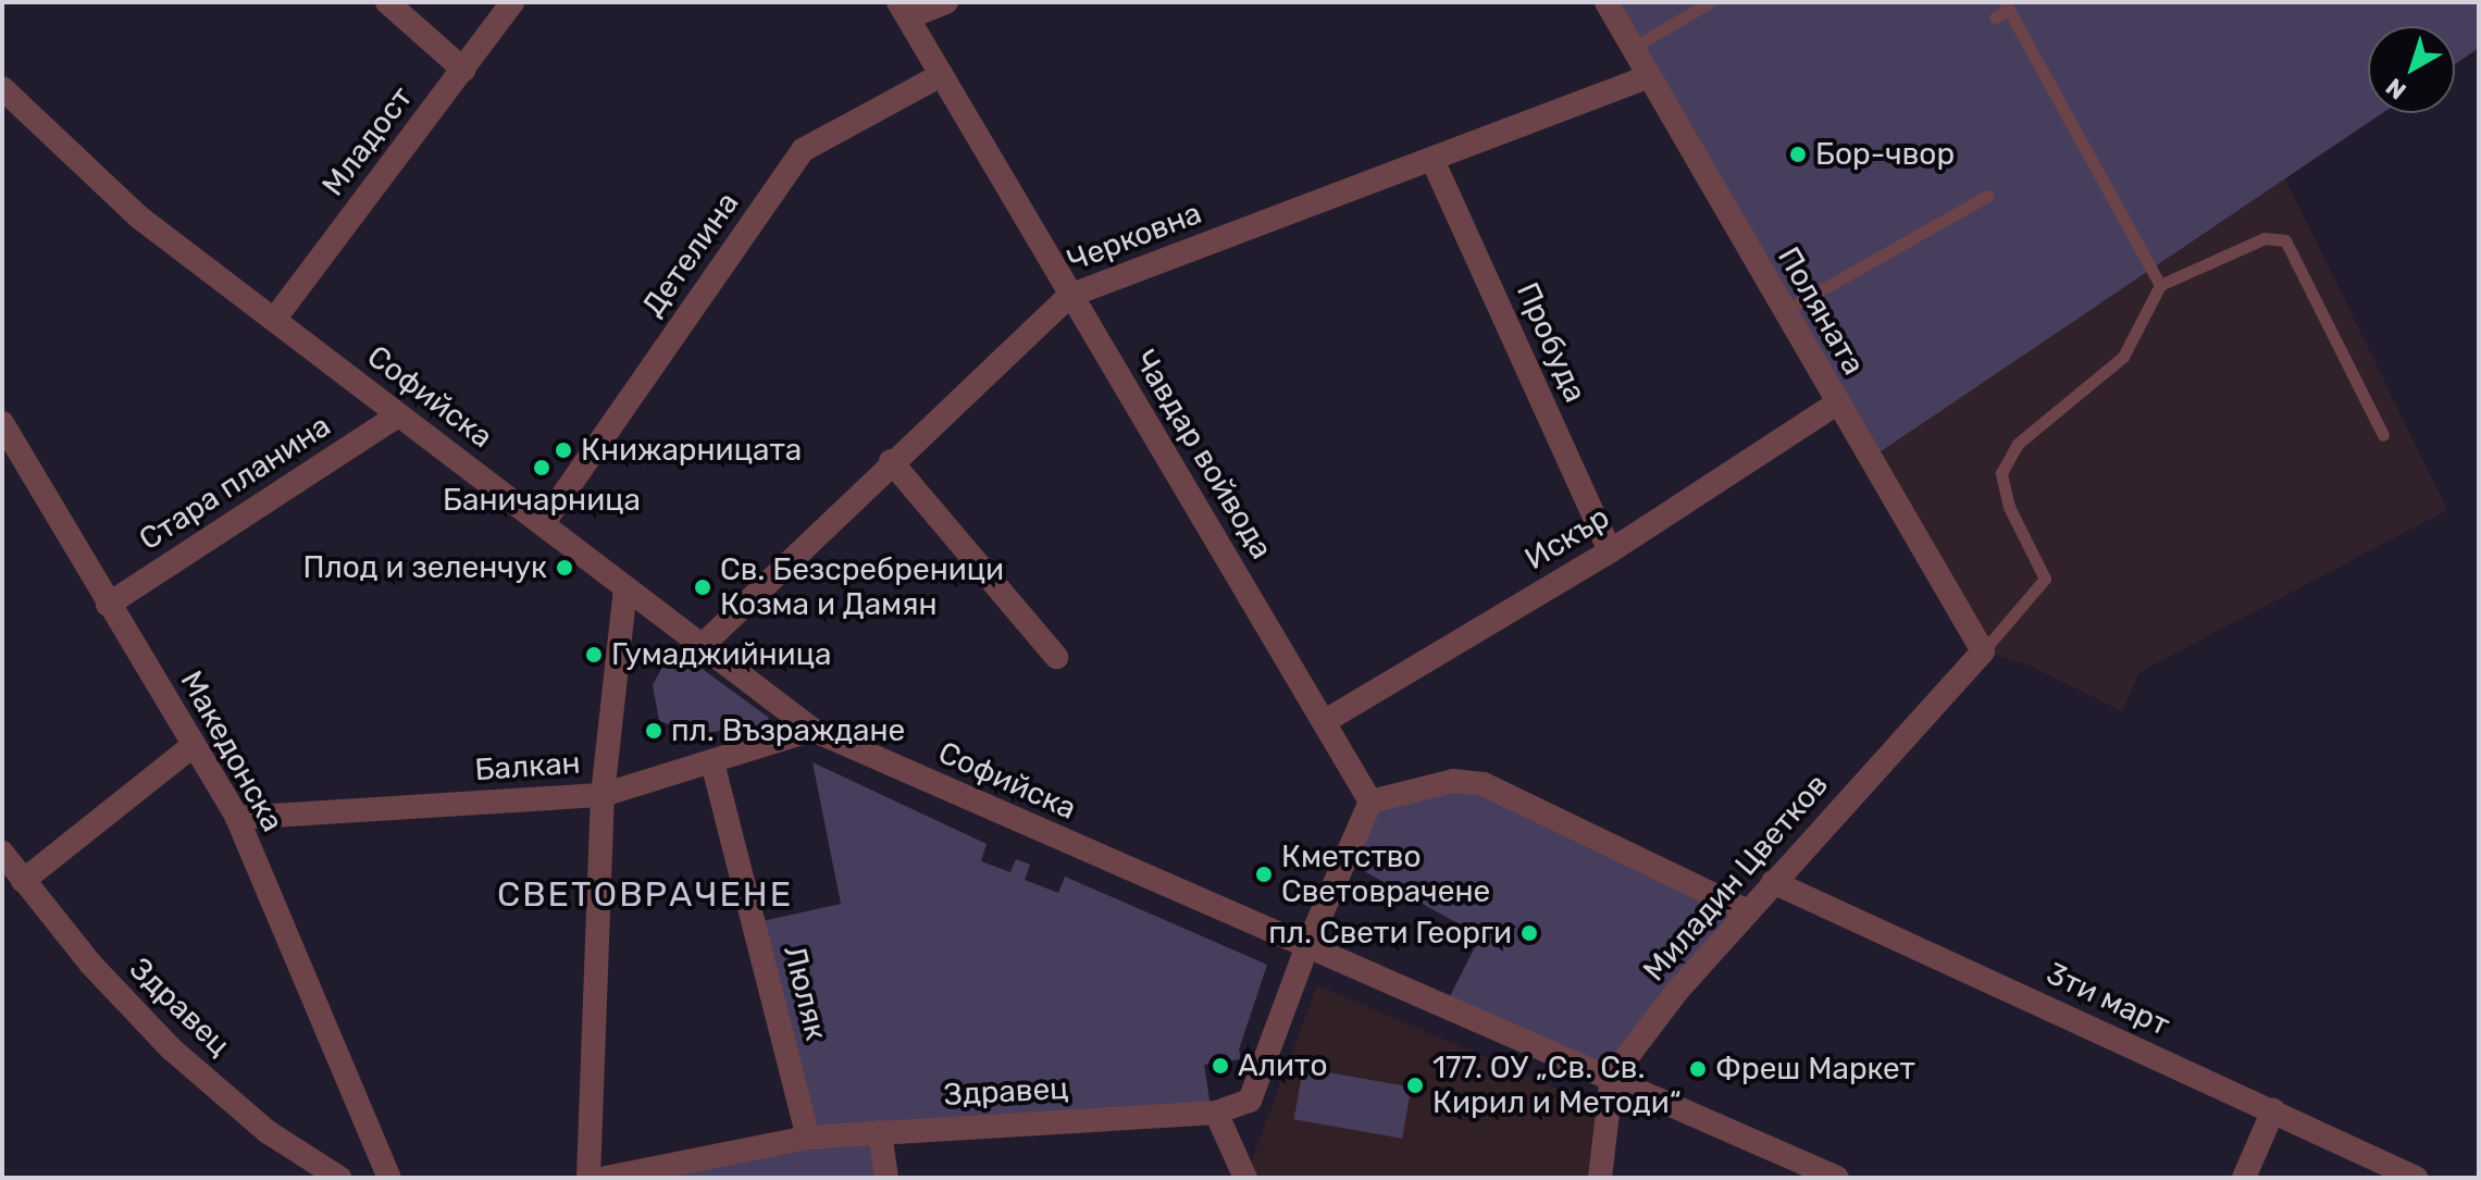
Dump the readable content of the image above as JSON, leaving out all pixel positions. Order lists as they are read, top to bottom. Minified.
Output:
{"streets":{"street":["Младост","Черковна","Детелина","Поляната","Пробуда","Софийска","Чавдар войвода","Стара планина","Искър","Македонска","Балкан","Миладин Цветков","Люляк","3ти март","Здравец"]},"crossings":[["Младост","Софийска"],["Черковна","Поляната"],["Черковна","Пробуда"],["Черковна","Софийска"],["Черковна","Чавдар войвода"],["Детелина","Софийска"],["Детелина","Чавдар войвода"],["Поляната","Искър"],["Поляната","Миладин Цветков"],["Пробуда","Искър"],["Софийска","Стара планина"],["Софийска","Балкан"],["Софийска","Миладин Цветков"],["Софийска","Здравец"],["Чавдар войвода","Искър"],["Стара планина","Македонска"],["Македонска","Балкан"],["Балкан","Люляк"],["Миладин Цветков","3ти март"],["Люляк","Здравец"]],"districts":["СВЕТОВРАЧЕНЕ"],"places":["Бор-чвор","Книжарницата","Баничарница","Плод и зеленчук","Св. Безсребреници Козма и Дамян","Гумаджийница","пл. Възраждане","Кметство Световрачене","пл. Свети Георги","Алито","Фреш Маркет","177. ОУ „Св. Св. Кирил и Методи“"],"north":"bottom left"}
